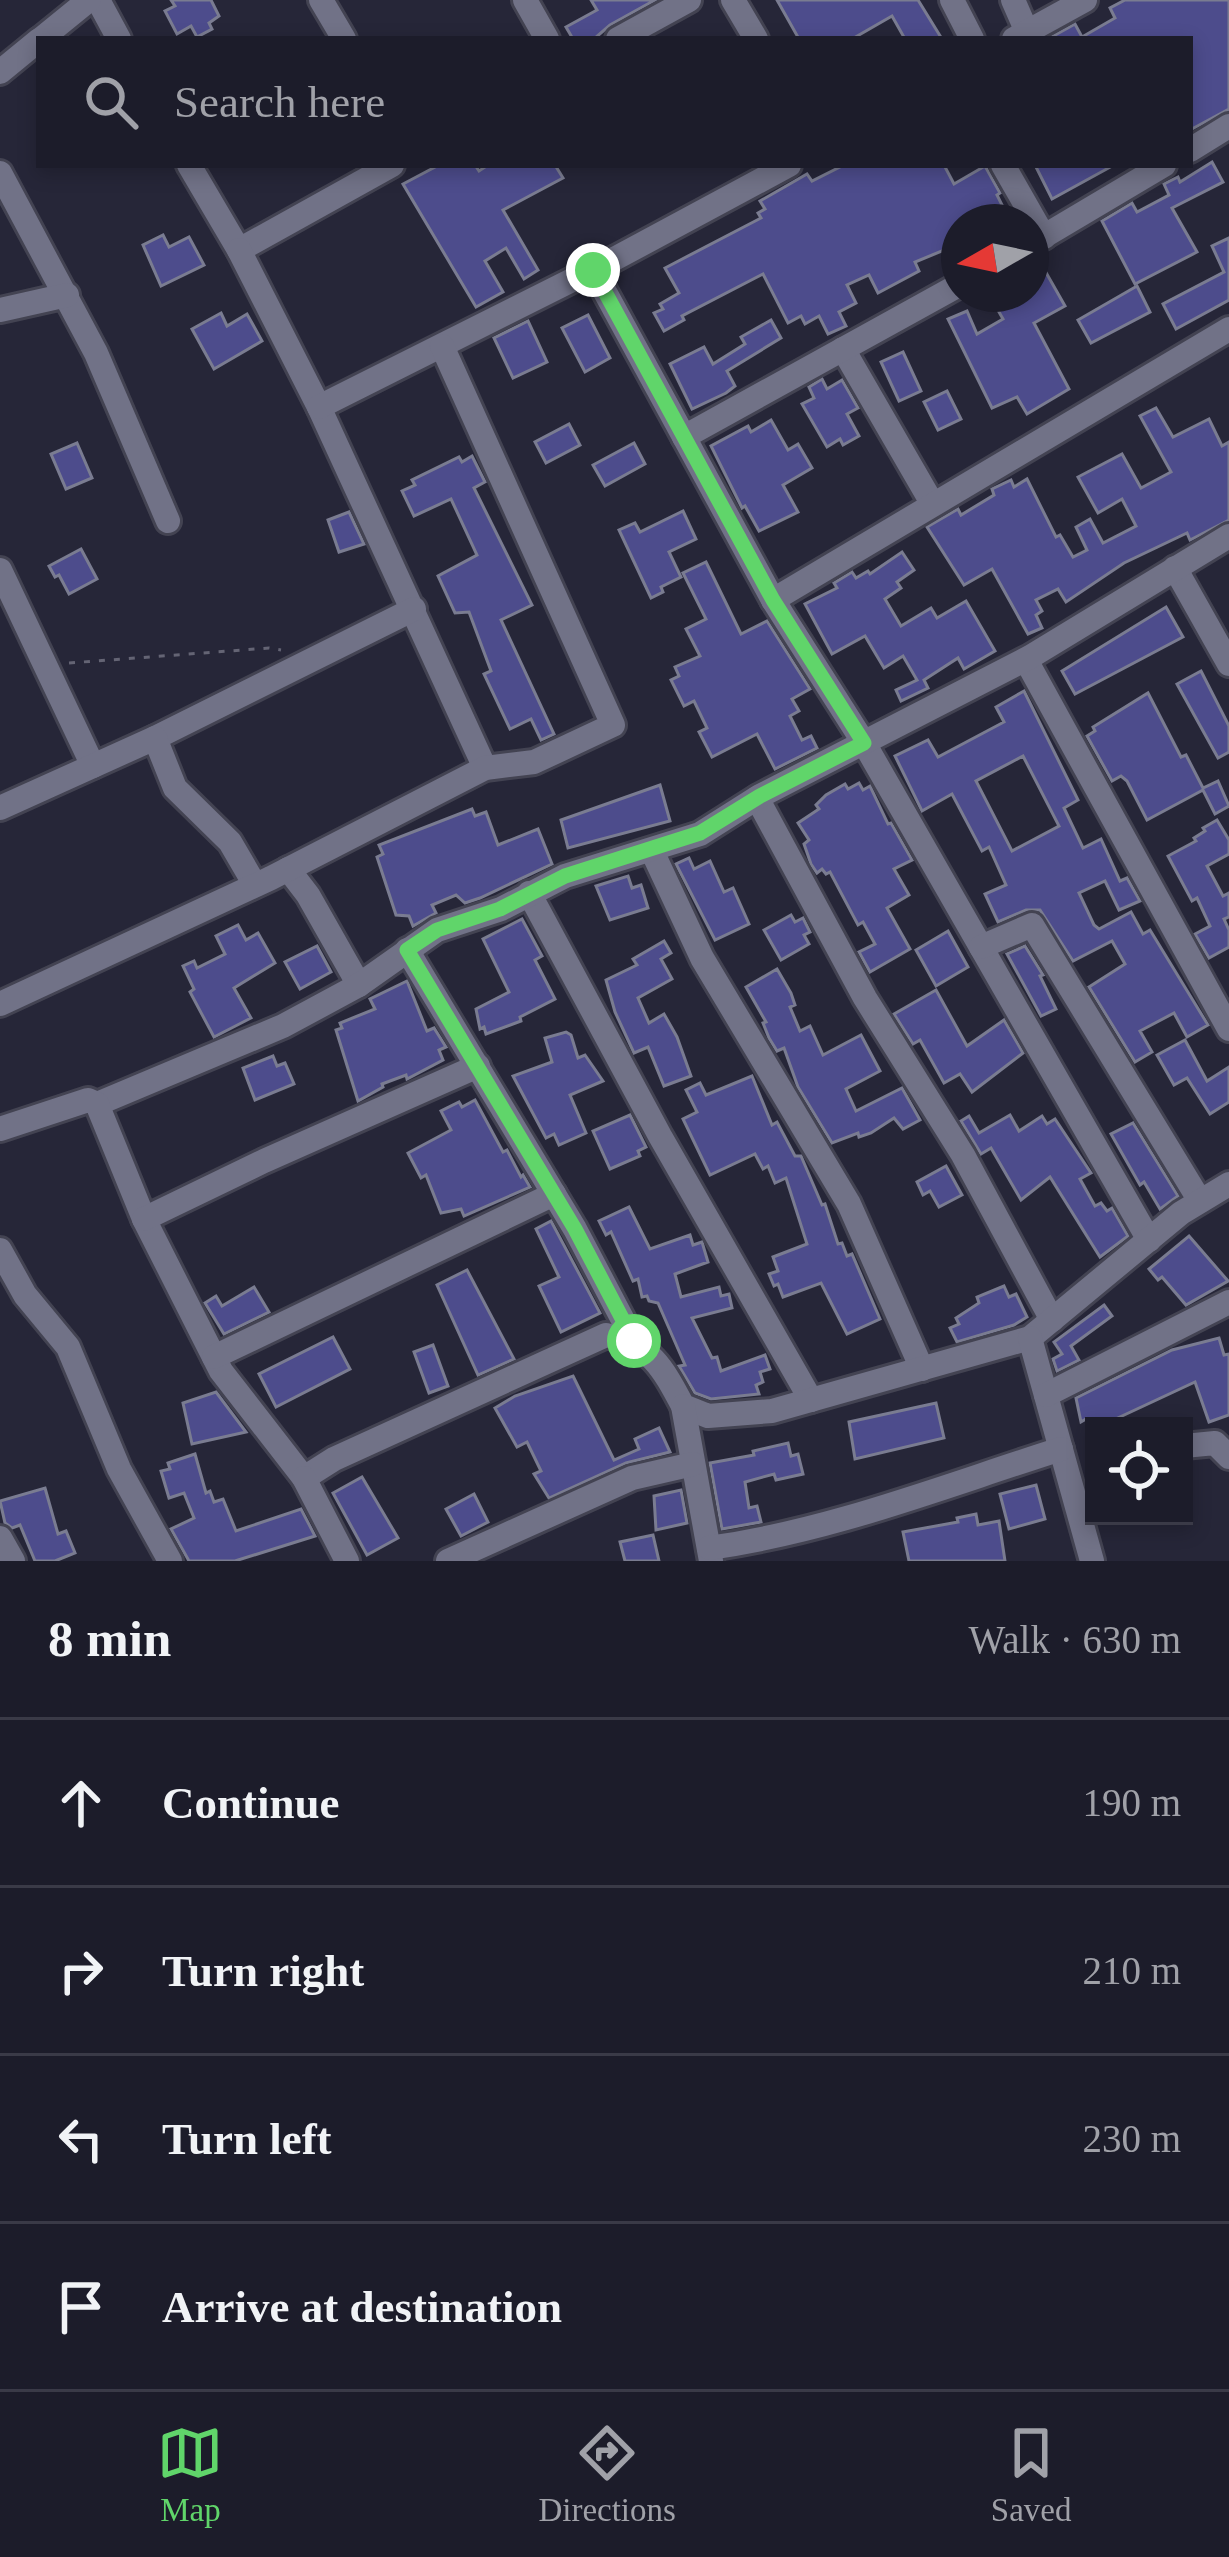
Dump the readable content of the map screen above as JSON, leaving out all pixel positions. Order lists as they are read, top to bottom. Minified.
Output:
{"north":"left","page":{"search":"Search here","heading":["8 min","Walk · 630 m"],"list":[["Continue","190 m"],["Turn right","210 m"],["Turn left","230 m"],"Arrive at destination"],"nav":["Map","Directions","Saved"]}}
